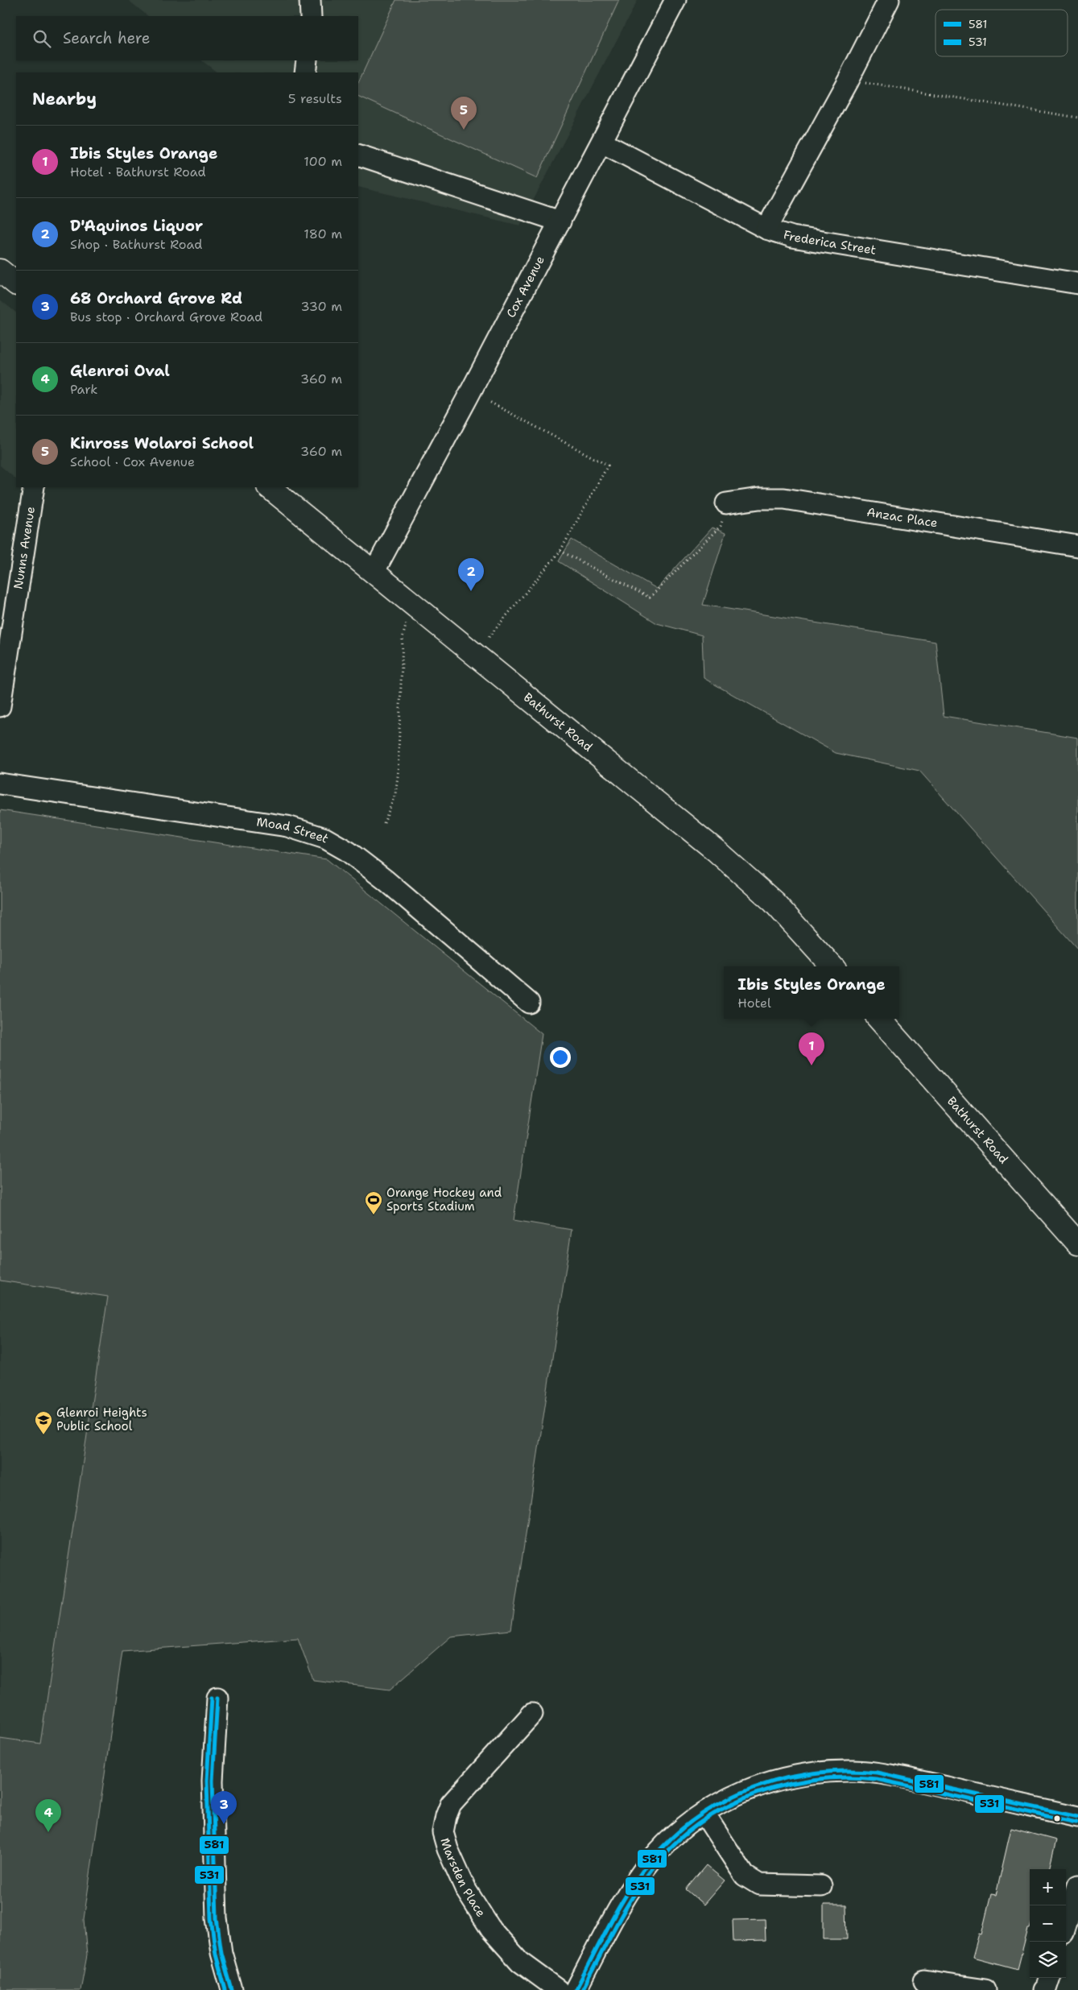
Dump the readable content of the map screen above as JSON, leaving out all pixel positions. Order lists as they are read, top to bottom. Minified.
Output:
{"streets":{"highway":["Bathurst Road"],"street":["Frederica Street","Cox Avenue","Anzac Place","Nunns Avenue","Moad Street","Marsden Place"]},"crossings":[["Frederica Street","Cox Avenue"],["Cox Avenue","Bathurst Road"]],"places":{"sports":["Orange Hockey and Sports Stadium"],"school or university":["Glenroi Heights Public School"]},"lines":["transit line 581","transit line 531"],"legend":["581","531"],"page":{"search":"Search here","heading":["Nearby","5 results"],"pins":["5","2","1","3","4"],"list":[{"mark":"1","name":"Ibis Styles Orange","note":"Hotel · Bathurst Road","value":"100 m"},{"mark":"2","name":"D'Aquinos Liquor","note":"Shop · Bathurst Road","value":"180 m"},{"mark":"3","name":"68 Orchard Grove Rd","note":"Bus stop · Orchard Grove Road","value":"330 m"},{"mark":"4","name":"Glenroi Oval","note":"Park","value":"360 m"},{"mark":"5","name":"Kinross Wolaroi School","note":"School · Cox Avenue","value":"360 m"}],"popup":["Ibis Styles Orange","Hotel"],"map_buttons":["+","−"]}}
